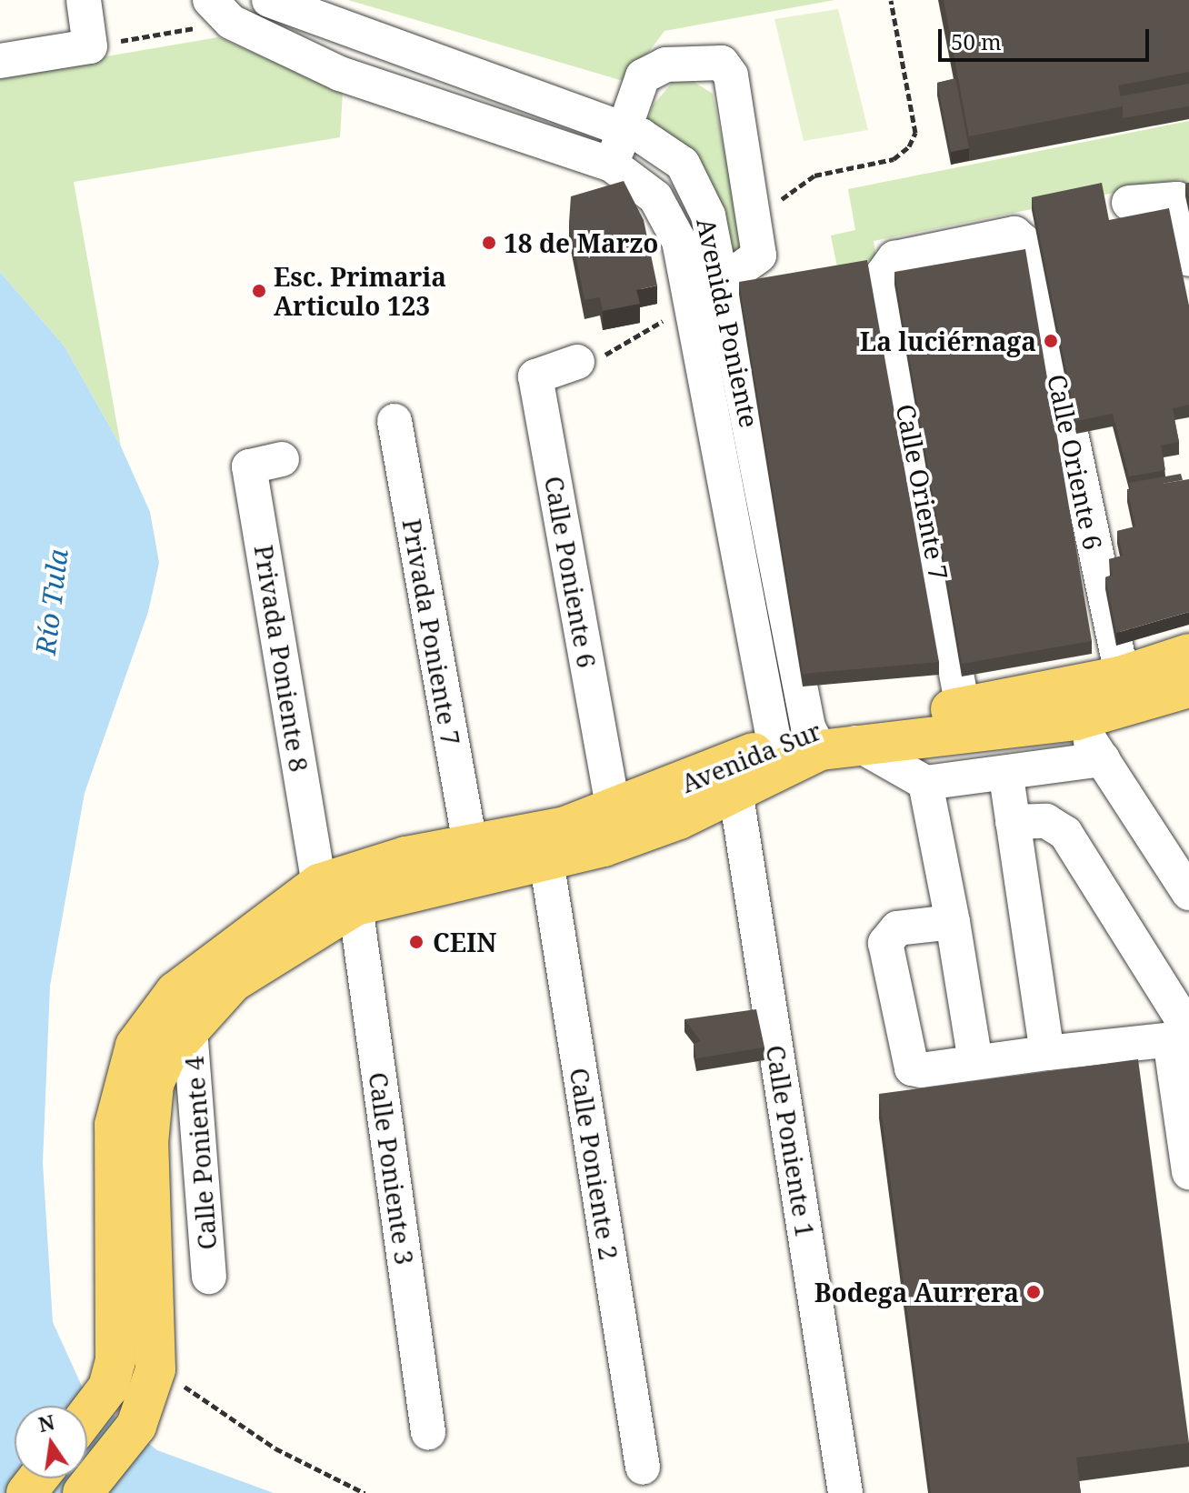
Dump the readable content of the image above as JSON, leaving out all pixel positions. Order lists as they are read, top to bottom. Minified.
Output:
{"streets":{"main road":["Avenida Sur"],"street":["Avenida Poniente","Calle Oriente 6","Calle Oriente 7","Calle Poniente 6","Privada Poniente 7","Privada Poniente 8","Calle Poniente 1","Calle Poniente 4","Calle Poniente 2","Calle Poniente 3"]},"crossings":[["Avenida Poniente","Avenida Sur"],["Calle Oriente 6","Calle Oriente 7"],["Calle Oriente 6","Avenida Sur"],["Calle Oriente 7","Avenida Sur"],["Calle Poniente 6","Avenida Sur"],["Privada Poniente 7","Avenida Sur"],["Privada Poniente 8","Avenida Sur"],["Avenida Sur","Calle Poniente 1"],["Avenida Sur","Calle Poniente 4"],["Avenida Sur","Calle Poniente 2"],["Avenida Sur","Calle Poniente 3"]],"water":["Río Tula"],"places":["18 de Marzo","Esc. Primaria Articulo 123","La luciérnaga","CEIN","Bodega Aurrera"],"scale_bar":"50 m","north":"top"}
